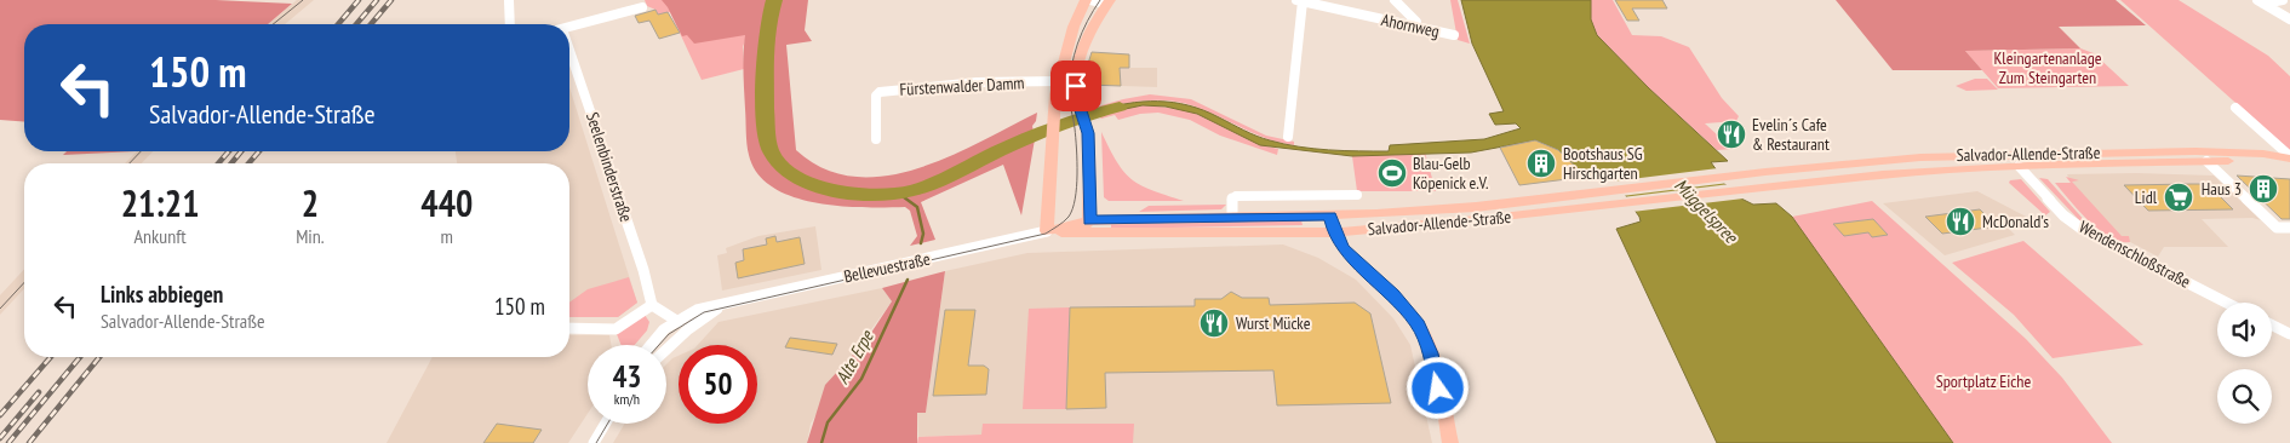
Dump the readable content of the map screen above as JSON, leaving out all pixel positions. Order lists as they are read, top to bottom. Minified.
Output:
{"streets":{"main road":["Salvador-Allende-Straße","Wendenschloßstraße"],"street":["Ahornweg","Fürstenwalder Damm","Seelenbinderstraße","Bellevuestraße"]},"crossings":[["Salvador-Allende-Straße","Wendenschloßstraße"],["Salvador-Allende-Straße","Bellevuestraße"]],"water":["Müggelspree","Alte Erpe"],"parks":["Kleingartenanlage Zum Steingarten","Sportplatz Eiche"],"places":{"restaurant":["Evelin´s Cafe & Restaurant","McDonald's","Wurst Mücke"],"building":["Bootshaus SG Hirschgarten","Haus 3"],"sports":["Blau-Gelb Köpenick e.V."],"supermarket":["Lidl"]},"page":{"turn":["150 m","Salvador-Allende-Straße"],"eta":["21:21","Ankunft","2","Min.","440","m"],"list":[{"name":"Links abbiegen","note":"Salvador-Allende-Straße","value":"150 m"}],"speed":"43 km/h","limit":"50"}}
